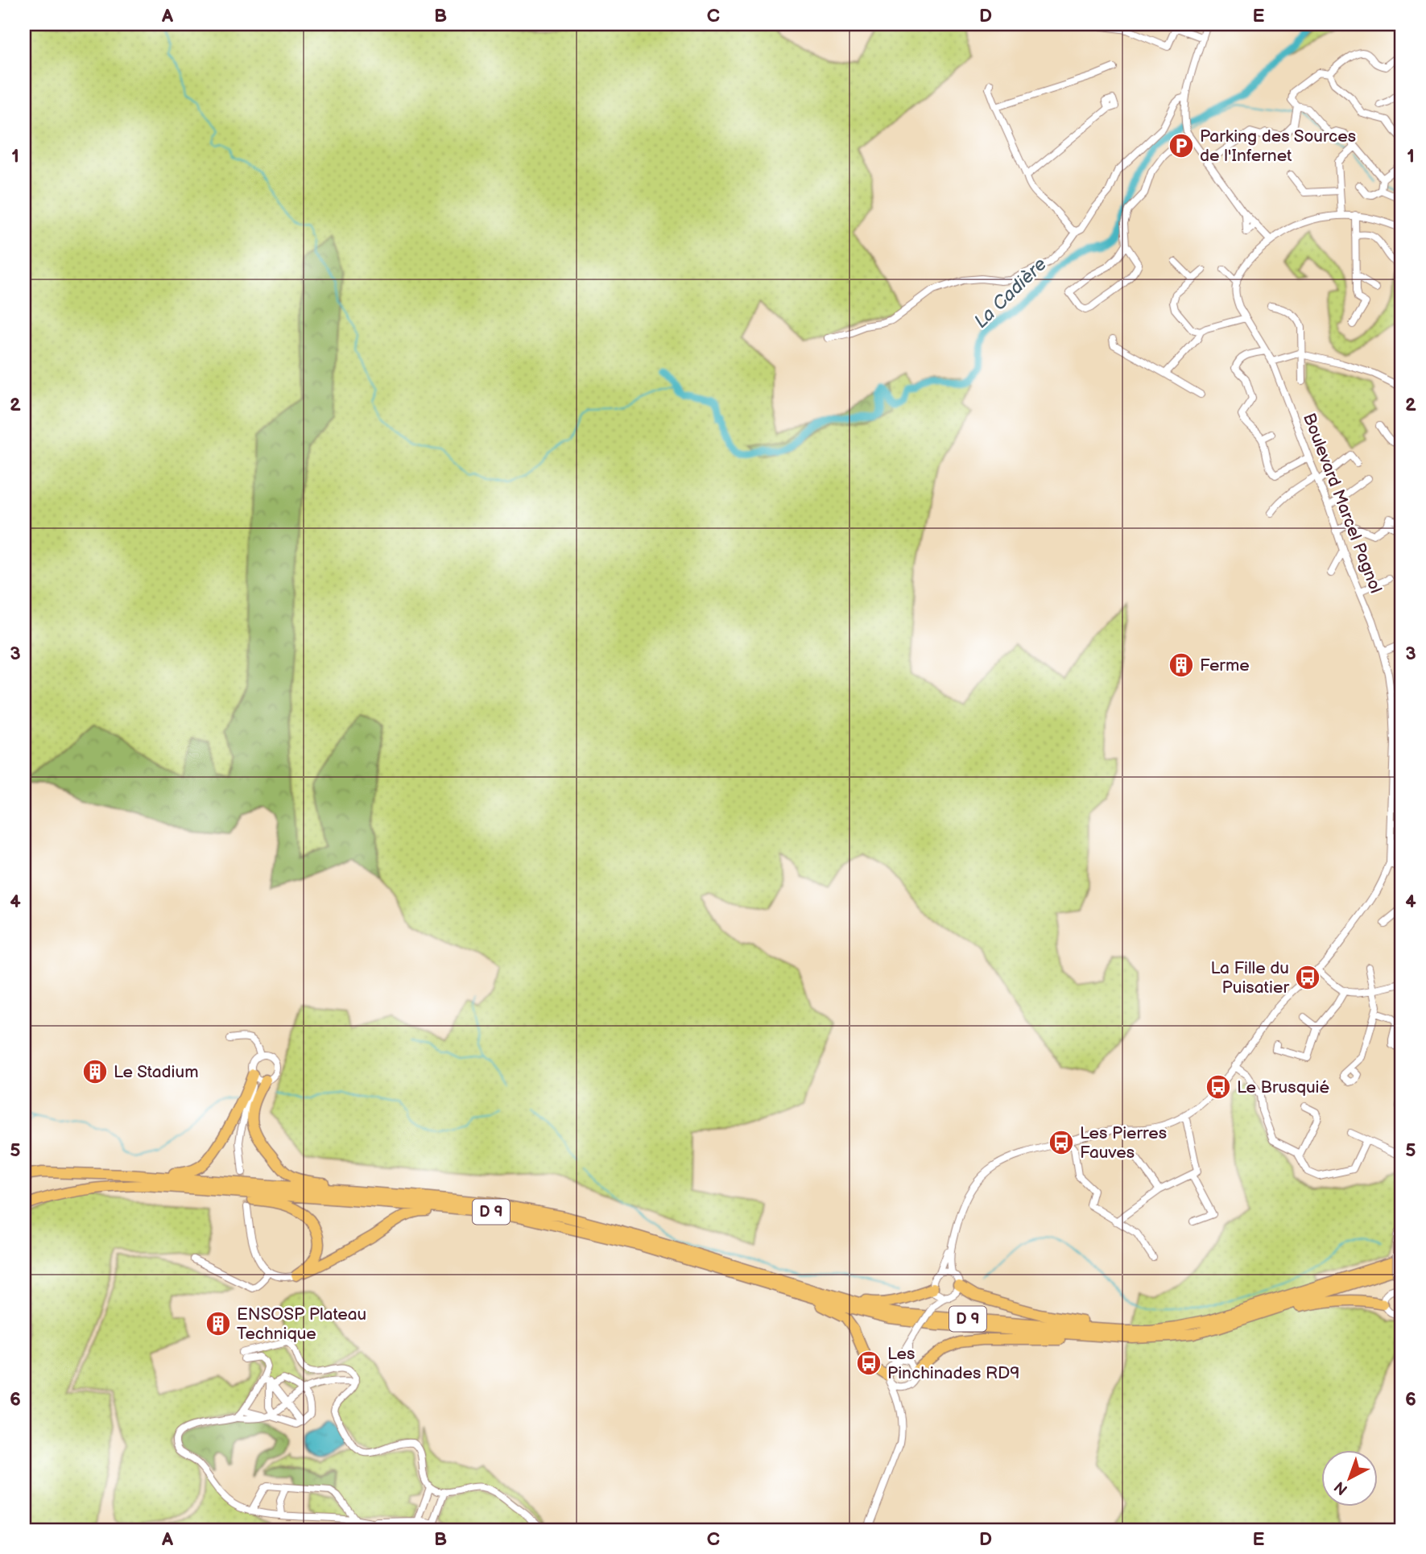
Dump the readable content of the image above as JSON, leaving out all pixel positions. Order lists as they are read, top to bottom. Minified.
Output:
{"streets":{"highway":["D 9"],"street":["Boulevard Marcel Pagnol"]},"water":["La Cadière"],"places":{"parking":["Parking des Sources de l'Infernet"],"building":["Ferme","Le Stadium","ENSOSP Plateau Technique"],"bus stop":["La Fille du Puisatier","Le Brusquié","Les Pierres Fauves","Les Pinchinades RD9"]},"north":"bottom left","grid":{"columns":["A","B","C","D","E"],"rows":["1","2","3","4","5","6"]}}
